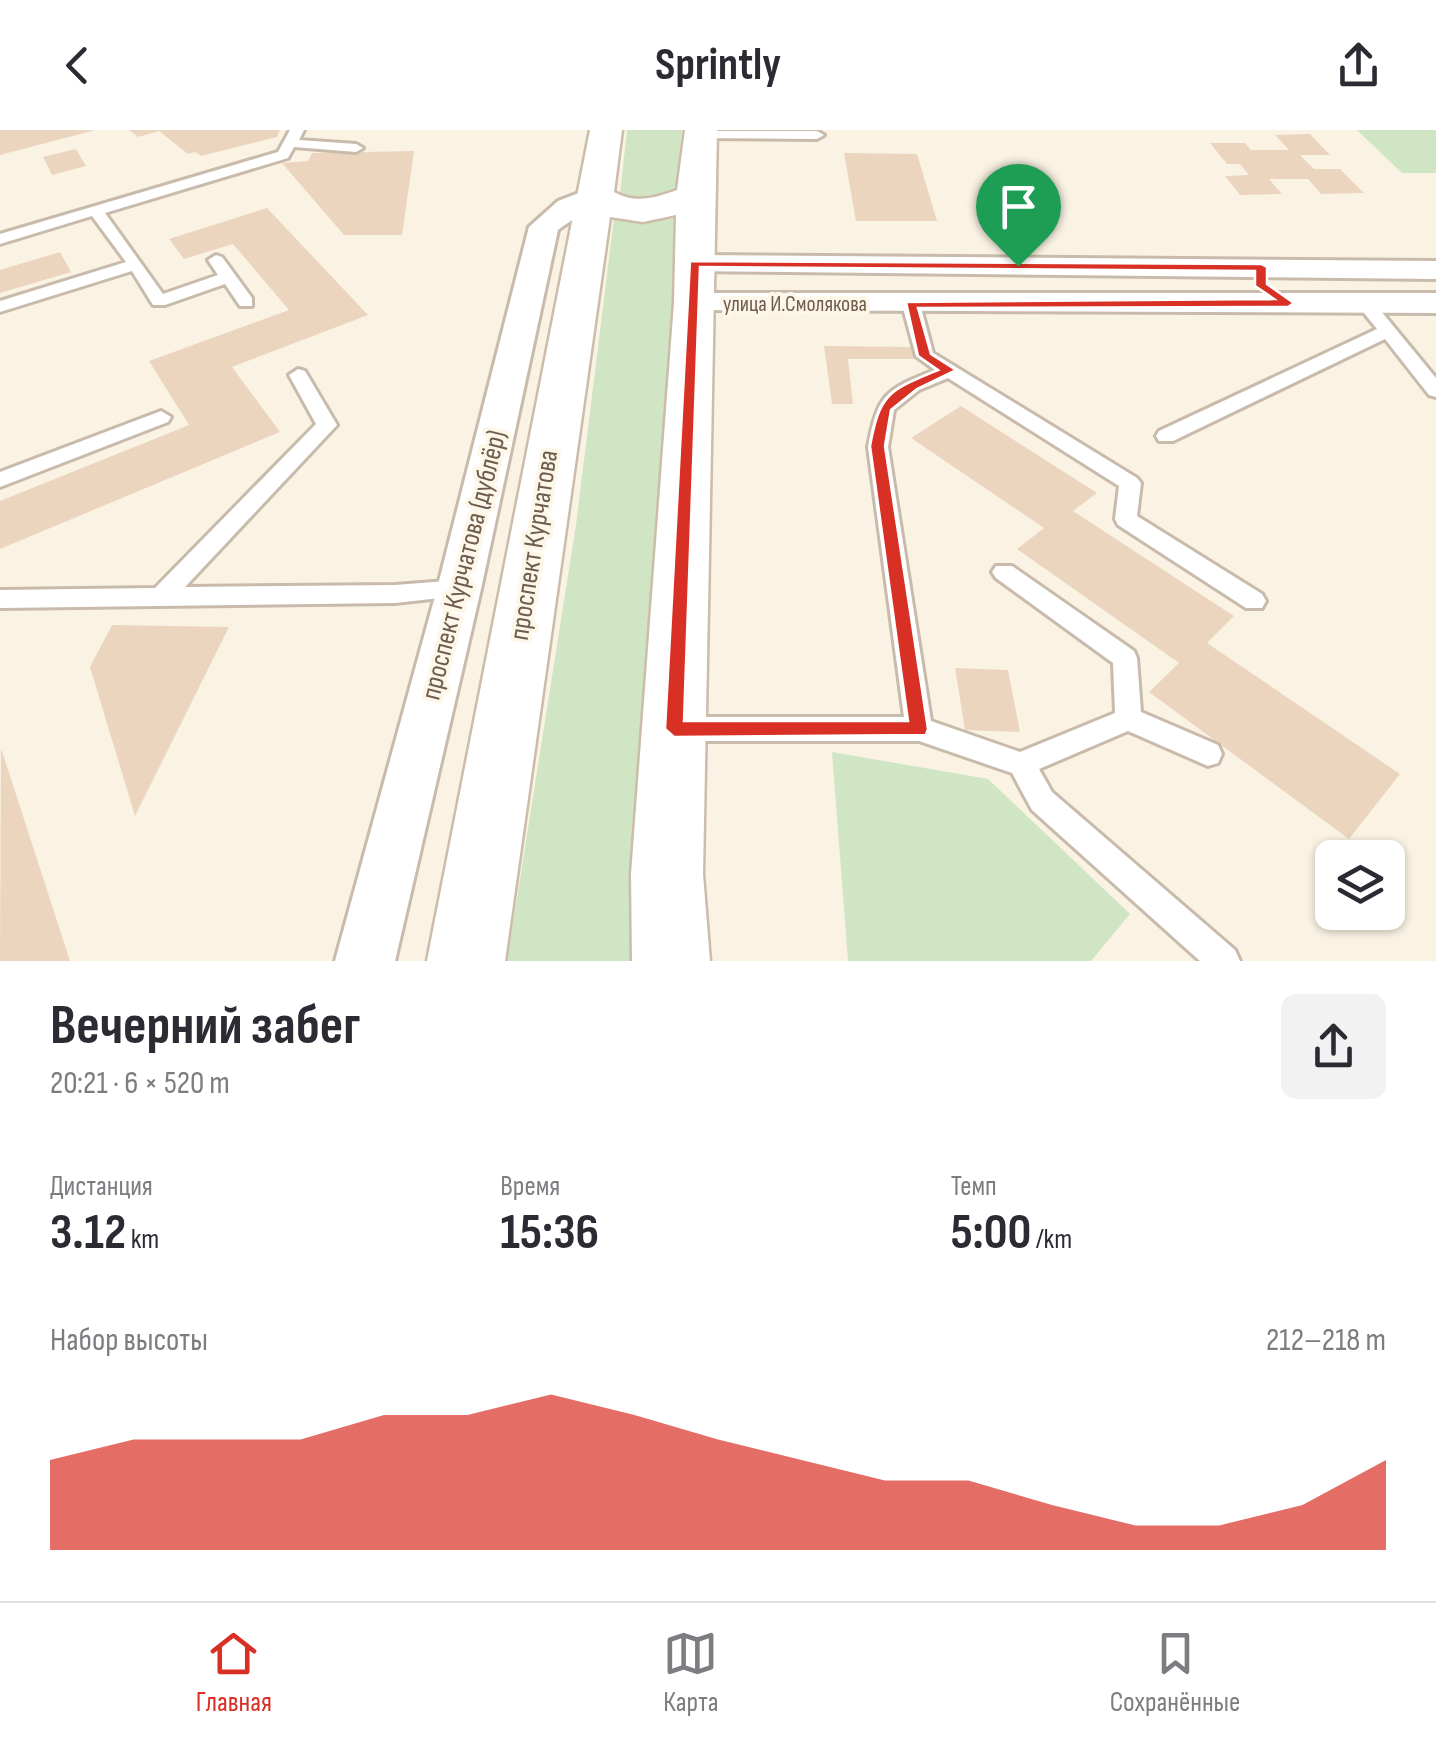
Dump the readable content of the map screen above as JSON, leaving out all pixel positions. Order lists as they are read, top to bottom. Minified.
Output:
{"streets":{"main road":["проспект Курчатова"],"street":["улица И.Смолякова","проспект Курчатова (дублёр)"]},"crossings":[["проспект Курчатова","проспект Курчатова (дублёр)"]],"page":{"header":"Sprintly","heading":["Вечерний забег","20:21 · 6 × 520 m"],"stats":[["Дистанция","3.12 km"],["Время","15:36"],["Темп","5:00 /km"]],"chart":["Набор высоты","212–218 m"],"tabs":["Главная","Карта","Сохранённые"]}}
